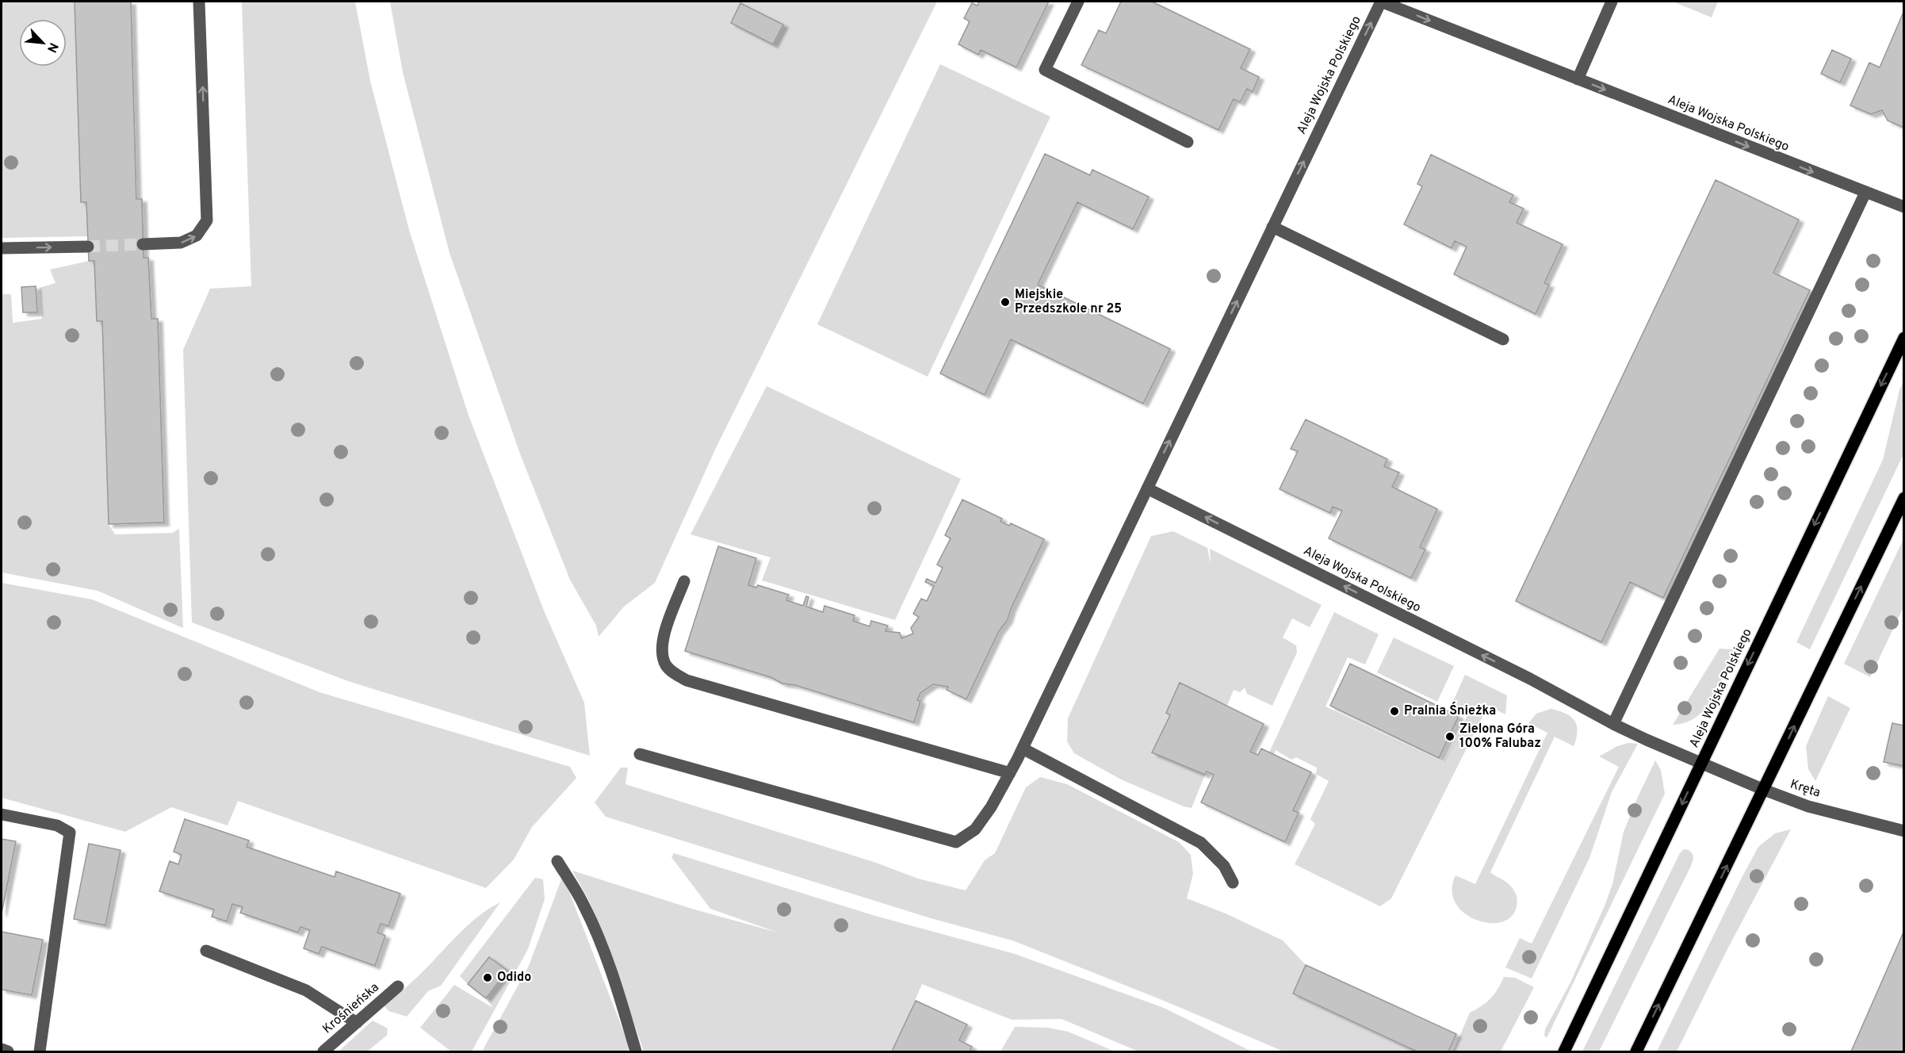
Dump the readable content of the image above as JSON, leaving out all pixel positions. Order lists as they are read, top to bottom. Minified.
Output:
{"streets":{"main road":["Aleja Wojska Polskiego"],"street":["Kręta","Krośnieńska"]},"crossings":[["Aleja Wojska Polskiego","Kręta"]],"places":["Miejskie Przedszkole nr 25","Pralnia Śnieżka","Zielona Góra 100% Falubaz","Odido"],"north":"bottom right"}
